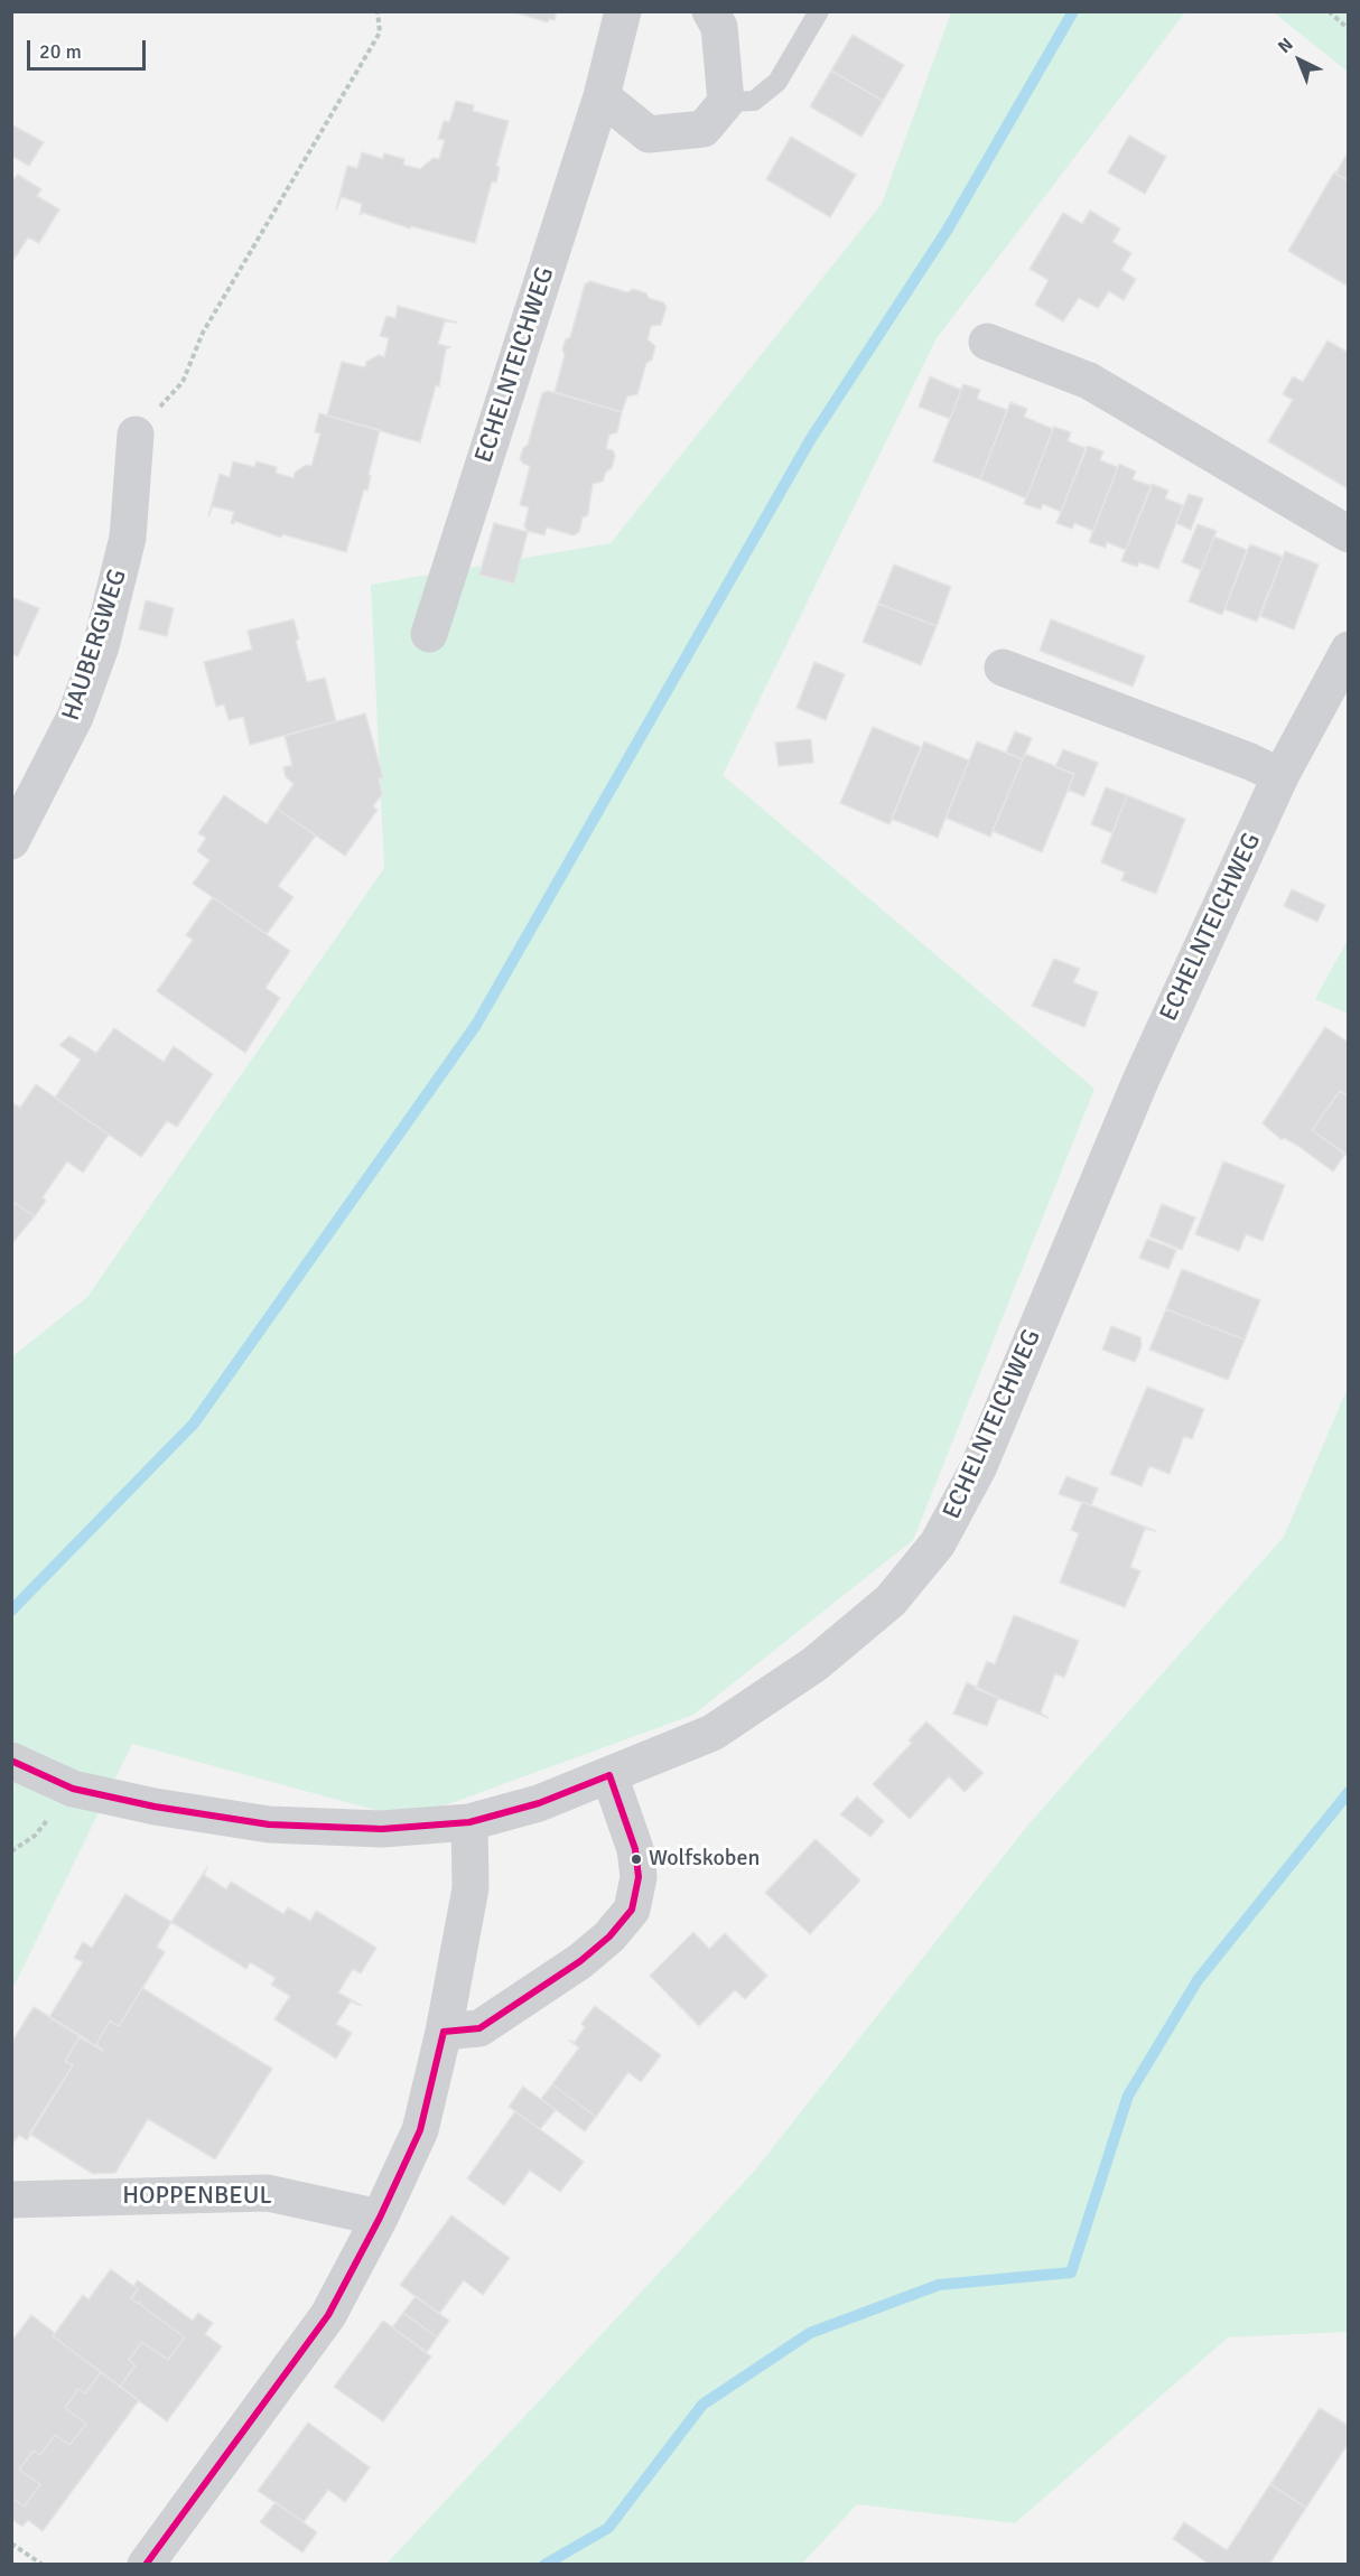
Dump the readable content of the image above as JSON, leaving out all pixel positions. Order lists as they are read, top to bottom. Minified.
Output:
{"streets":{"street":["ECHELNTEICHWEG","HAUBERGWEG","HOPPENBEUL"]},"places":["Wolfskoben"],"scale_bar":"20 m","north":"top left"}
